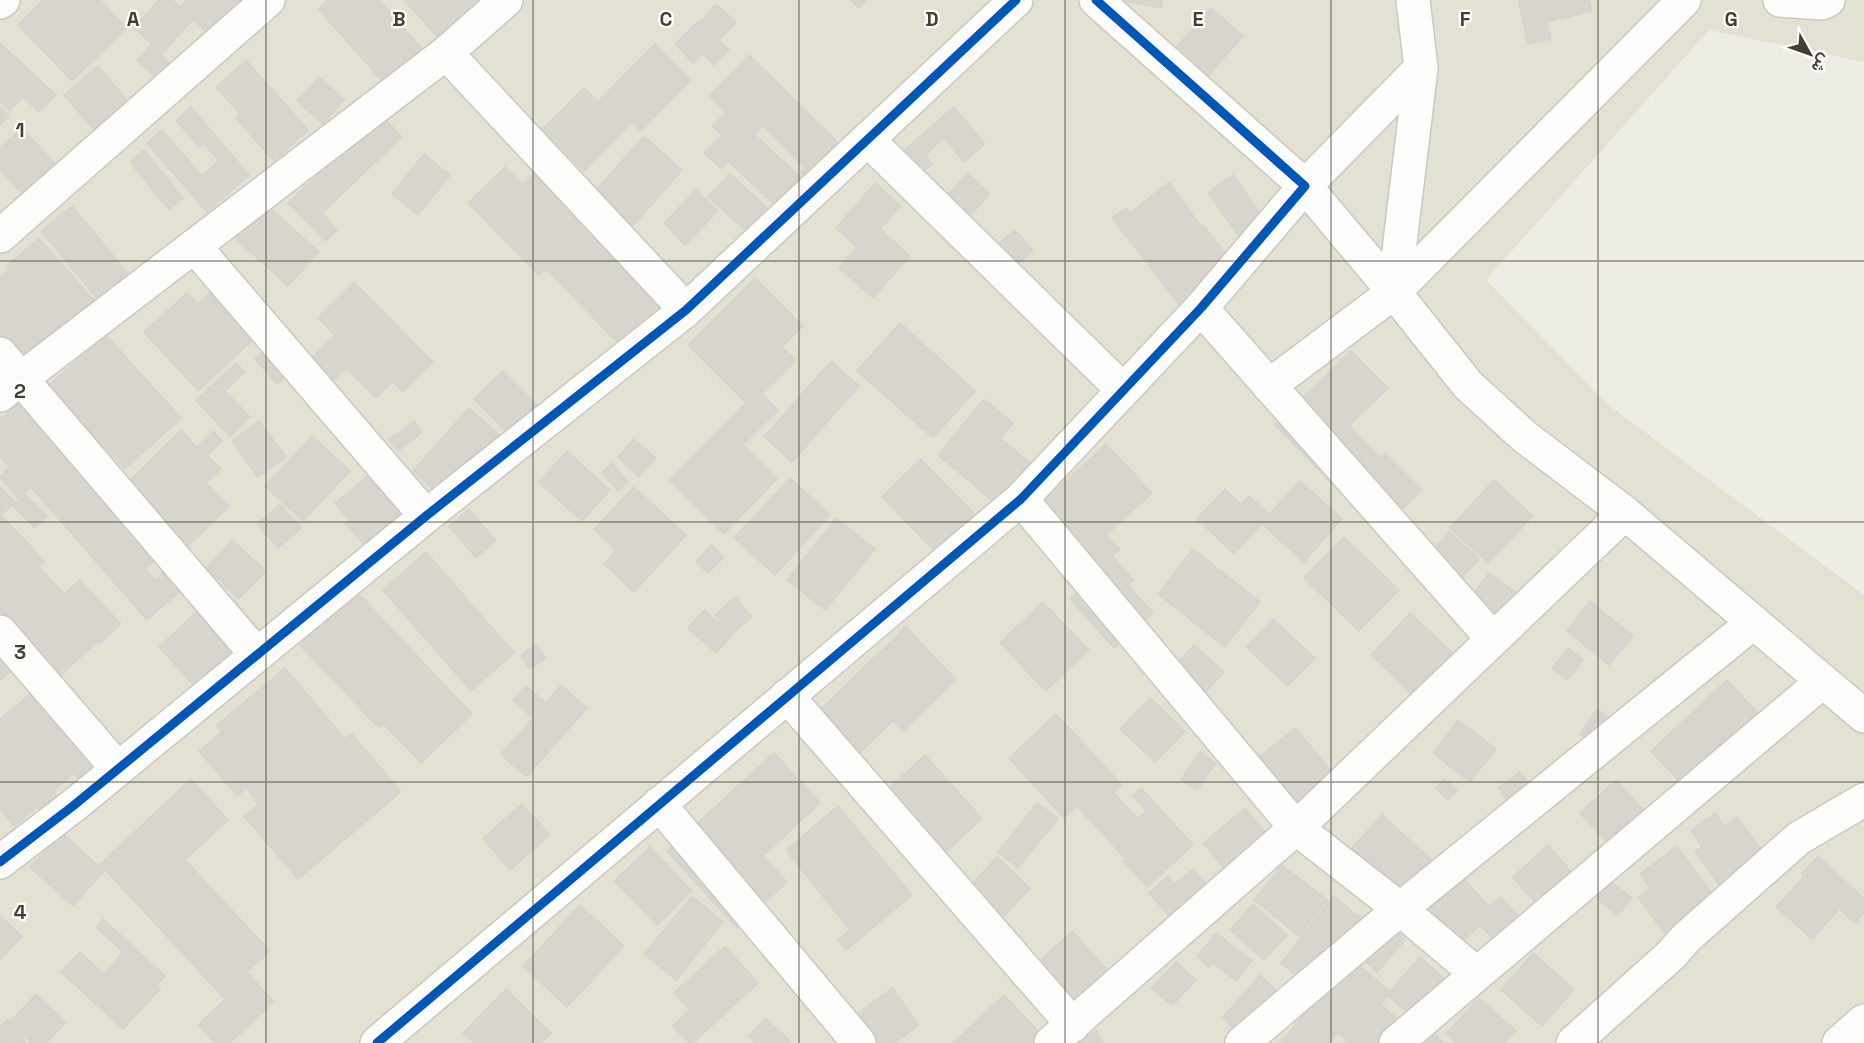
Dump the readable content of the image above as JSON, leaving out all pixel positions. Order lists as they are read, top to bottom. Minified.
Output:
{"north":"bottom right","grid":{"columns":["A","B","C","D","E","F","G"],"rows":["1","2","3","4"]}}
